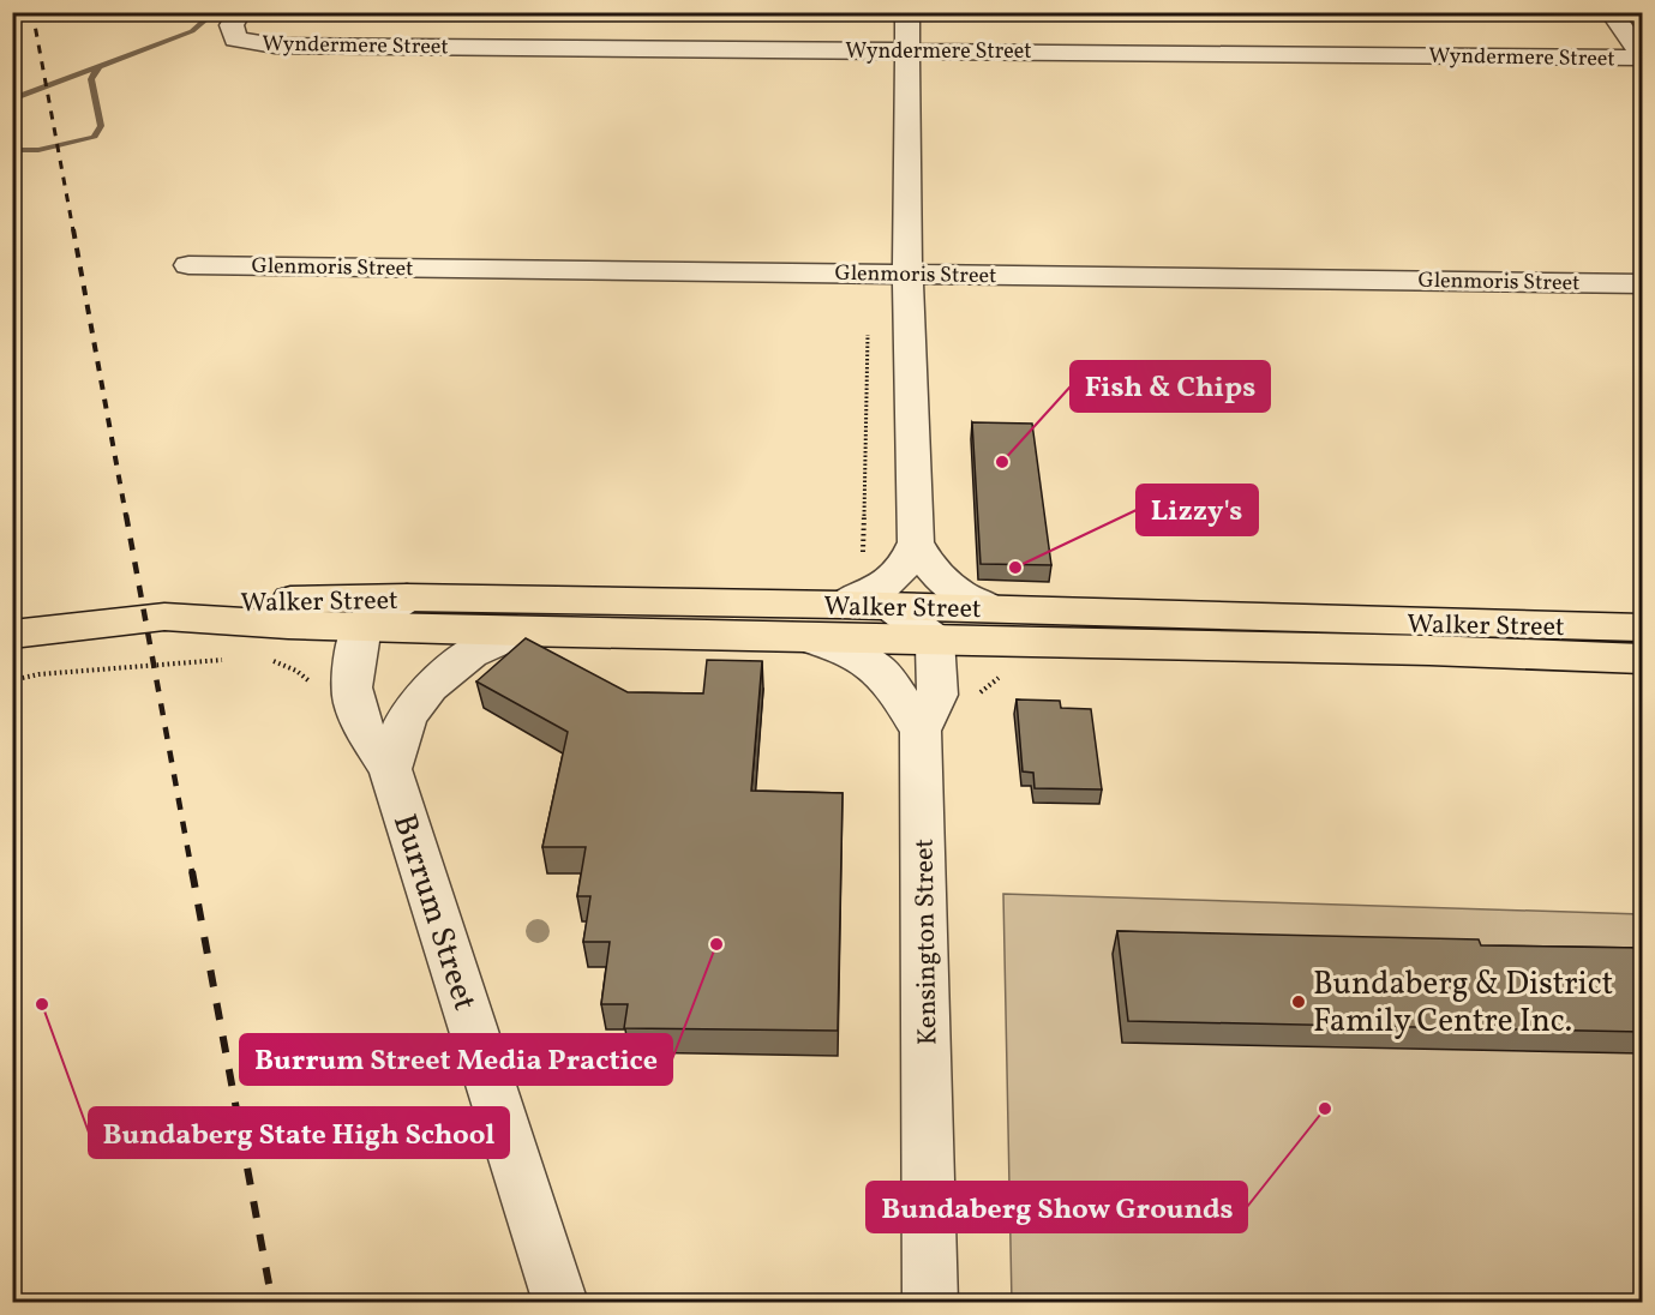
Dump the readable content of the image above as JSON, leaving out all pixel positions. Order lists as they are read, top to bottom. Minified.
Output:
{"streets":{"main road":["Walker Street"],"street":["Wyndermere Street","Glenmoris Street","Burrum Street","Kensington Street"]},"crossings":[["Walker Street","Burrum Street"],["Walker Street","Kensington Street"]],"places":["Fish & Chips","Lizzy's","Burrum Street Media Practice","Bundaberg & District Family Centre Inc.","Bundaberg State High School","Bundaberg Show Grounds"]}
